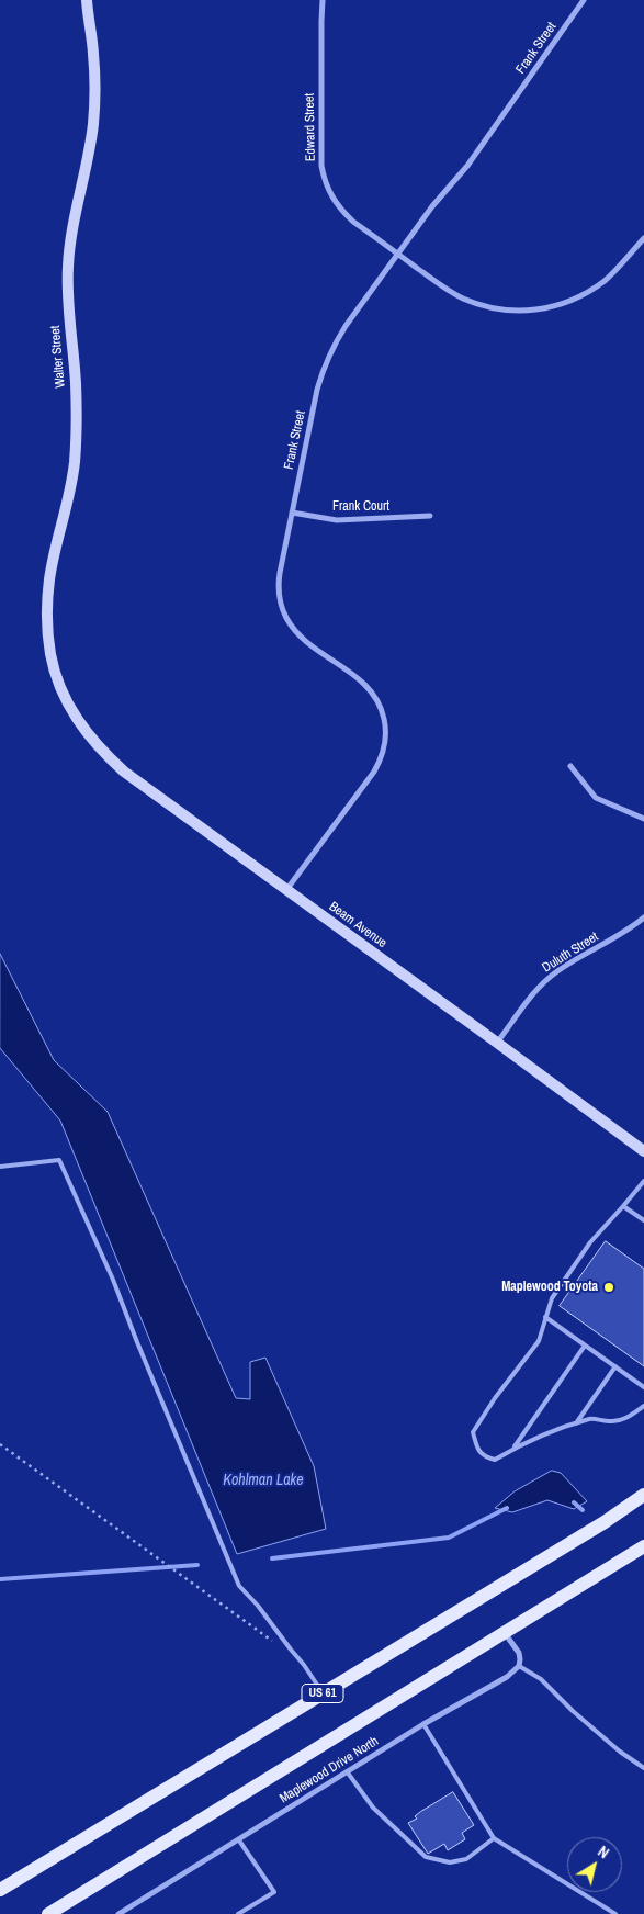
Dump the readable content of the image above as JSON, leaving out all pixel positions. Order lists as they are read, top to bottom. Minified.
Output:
{"streets":{"main road":["US 61"],"street":["Frank Street","Edward Street","Walter Street","Frank Court","Beam Avenue","Duluth Street","Maplewood Drive North"]},"crossings":[["Frank Street","Edward Street"],["Frank Street","Frank Court"],["Frank Street","Beam Avenue"],["Walter Street","Beam Avenue"],["Beam Avenue","Duluth Street"]],"water":["Kohlman Lake"],"places":["Maplewood Toyota"],"north":"top right"}
